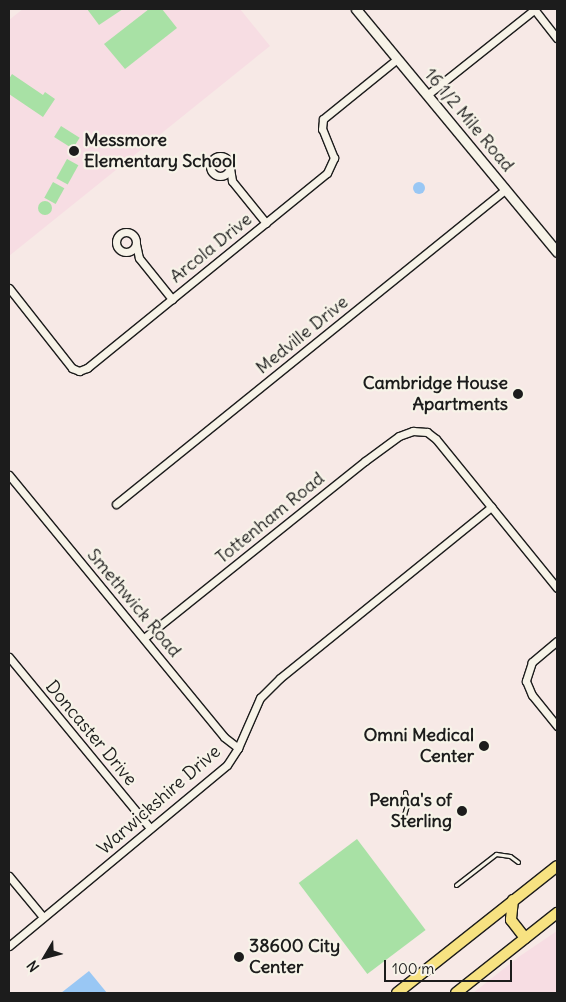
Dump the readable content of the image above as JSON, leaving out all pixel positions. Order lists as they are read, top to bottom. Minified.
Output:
{"streets":{"street":["16 1/2 Mile Road","Arcola Drive","Medville Drive","Tottenham Road","Smethwick Road","Doncaster Drive","Warwickshire Drive"]},"crossings":[["16 1/2 Mile Road","Arcola Drive"],["16 1/2 Mile Road","Medville Drive"],["Tottenham Road","Smethwick Road"],["Tottenham Road","Warwickshire Drive"],["Smethwick Road","Warwickshire Drive"],["Doncaster Drive","Warwickshire Drive"]],"places":["Messmore Elementary School","Cambridge House Apartments","Omni Medical Center","Penna's of Sterling","38600 City Center"],"scale_bar":"100 m","north":"bottom left"}
